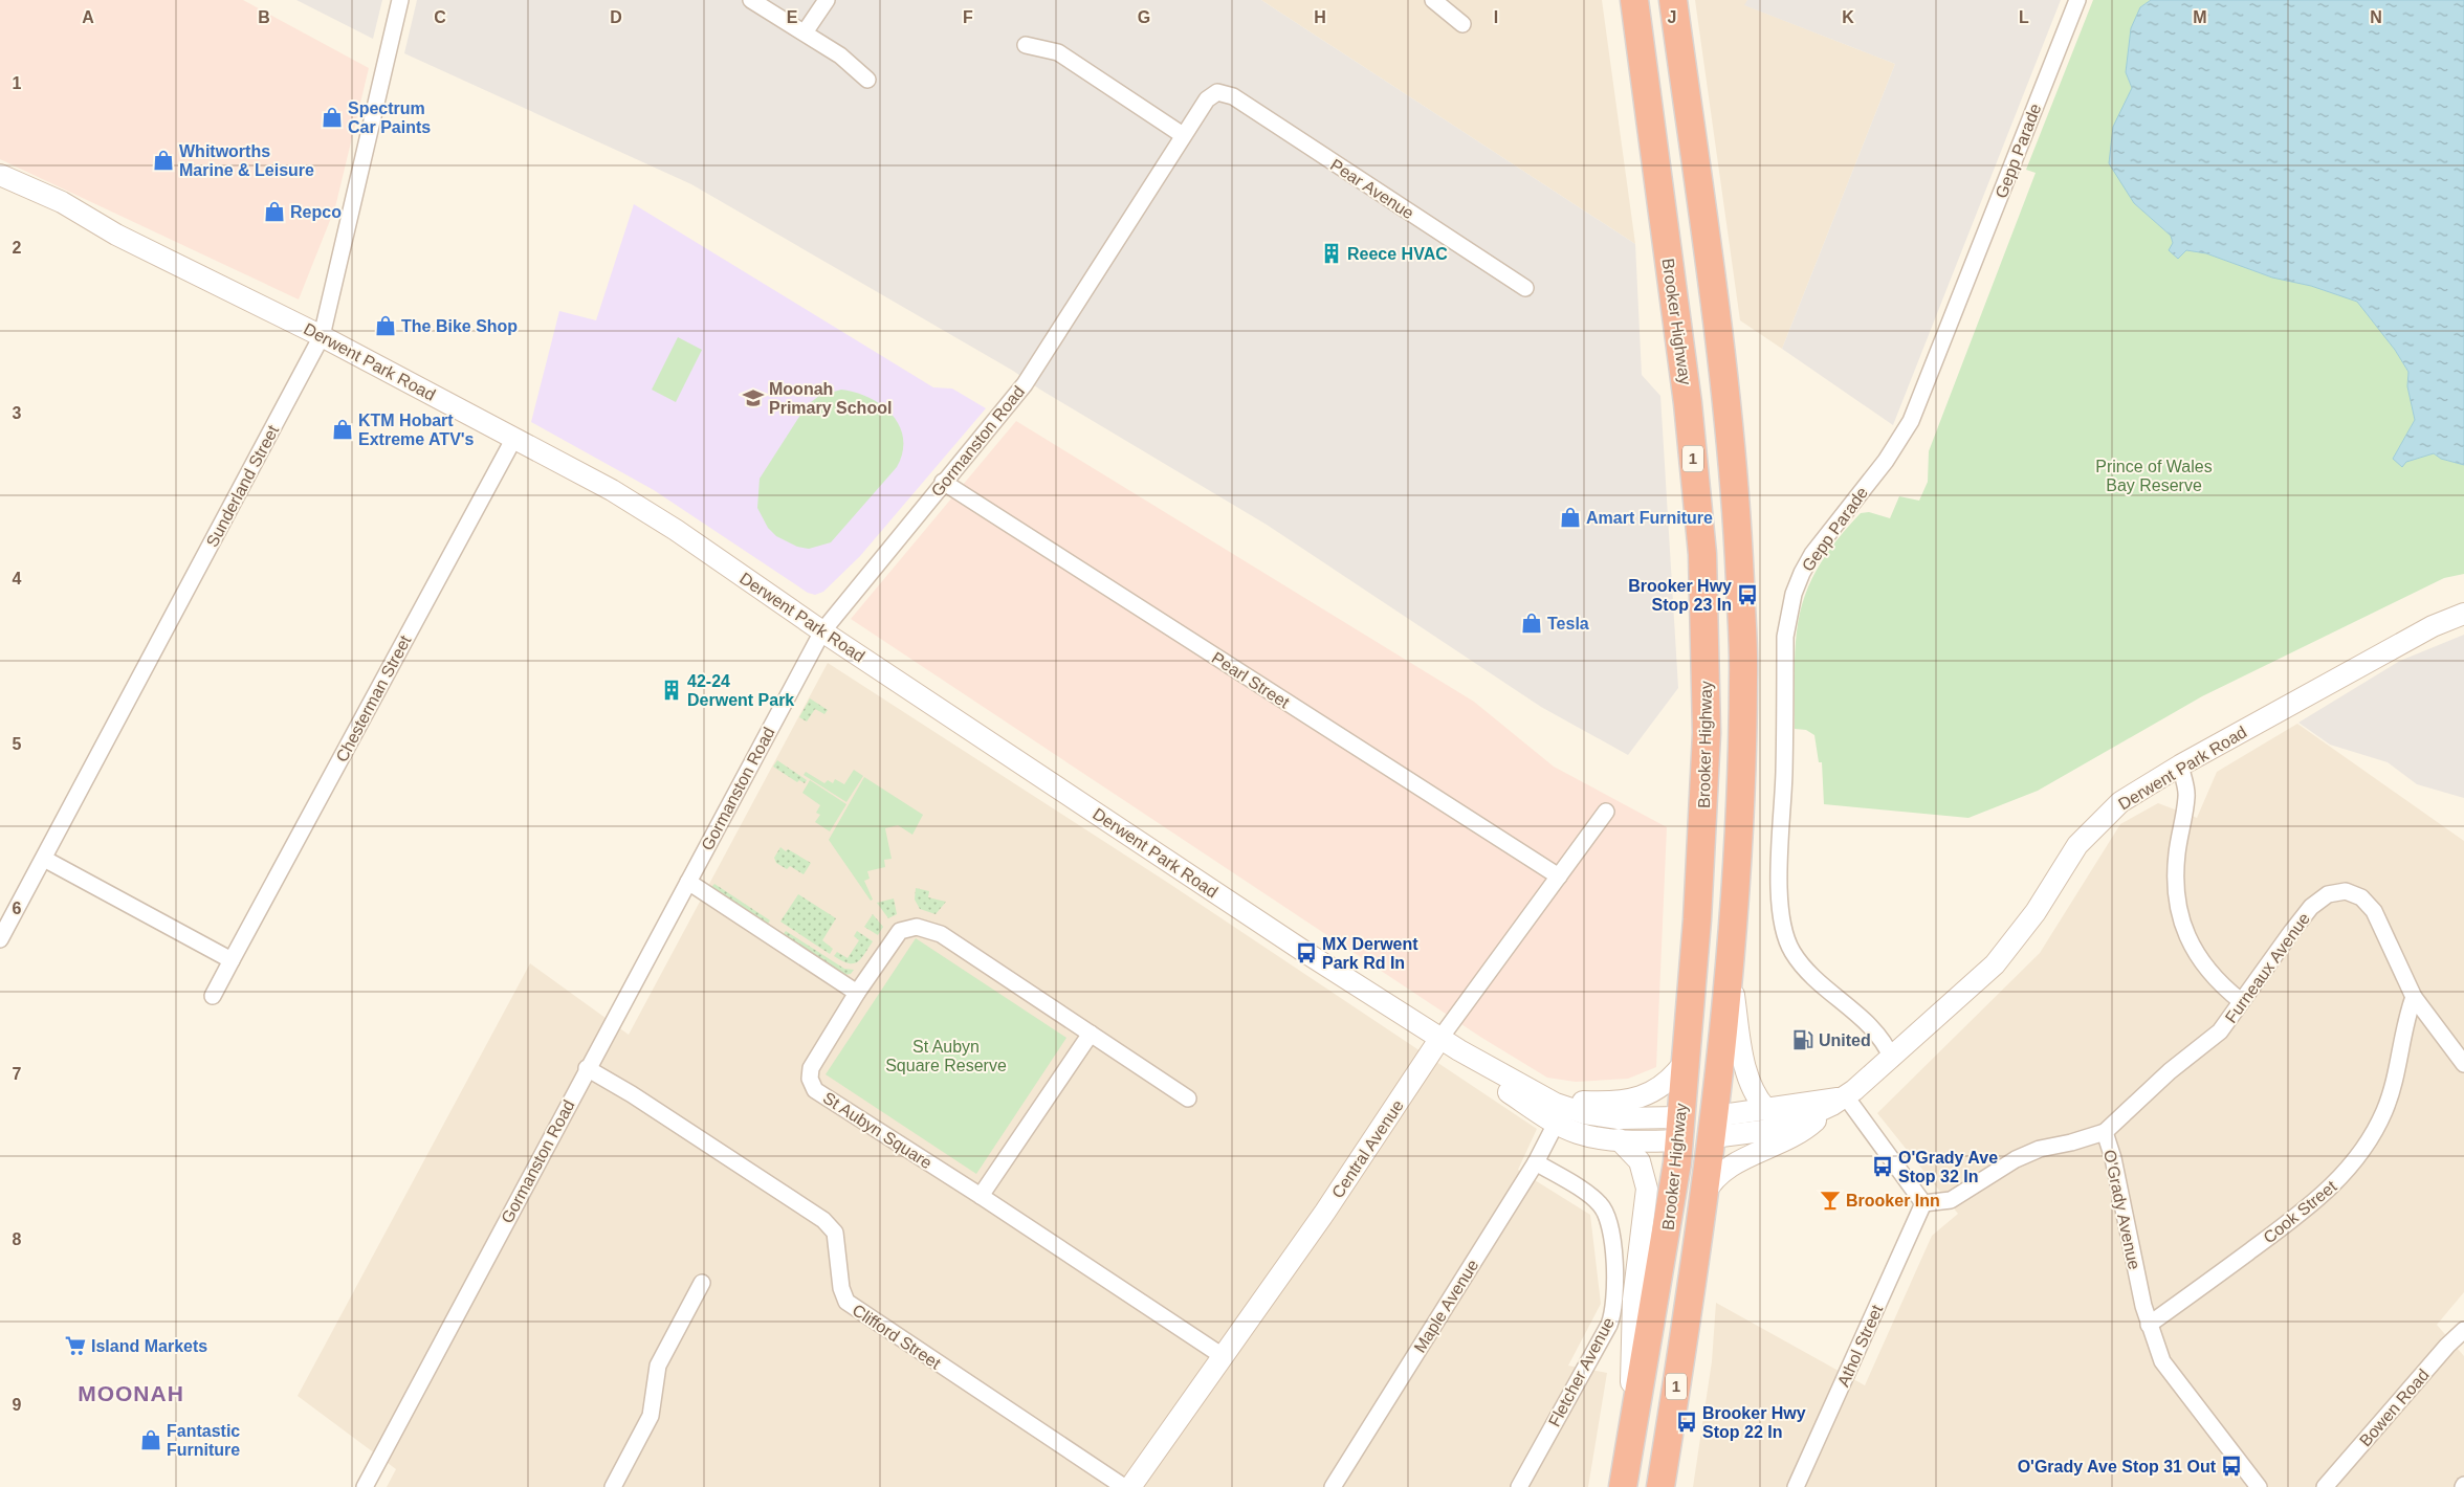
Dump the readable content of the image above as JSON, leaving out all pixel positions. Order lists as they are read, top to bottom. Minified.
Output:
{"streets":{"highway":["Brooker Highway","Derwent Park Road","1"],"street":["Gepp Parade","Pear Avenue","Gormanston Road","Sunderland Street","Pearl Street","Chesterman Street","Furneaux Avenue","St Aubyn Square","Central Avenue","O'Grady Avenue","Cook Street","Maple Avenue","Clifford Street","Athol Street","Fletcher Avenue","Bowen Road"]},"crossings":[["Gepp Parade","Derwent Park Road"],["Pear Avenue","Gormanston Road"],["Brooker Highway","Derwent Park Road"],["Derwent Park Road","Gormanston Road"],["Derwent Park Road","Sunderland Street"],["Derwent Park Road","Chesterman Street"],["Derwent Park Road","Central Avenue"],["Derwent Park Road","Maple Avenue"],["Gormanston Road","Pearl Street"],["Gormanston Road","Clifford Street"],["Pearl Street","Central Avenue"],["Furneaux Avenue","O'Grady Avenue"],["Furneaux Avenue","Cook Street"],["St Aubyn Square","Central Avenue"],["O'Grady Avenue","Cook Street"],["O'Grady Avenue","Athol Street"],["Maple Avenue","Fletcher Avenue"]],"districts":["MOONAH"],"parks":["Prince of Wales Bay Reserve","St Aubyn Square Reserve"],"places":{"shop":["Spectrum Car Paints","Whitworths Marine & Leisure","Repco","The Bike Shop","KTM Hobart Extreme ATV's","Amart Furniture","Tesla","Fantastic Furniture"],"building":["Reece HVAC","42-24 Derwent Park"],"school or university":["Moonah Primary School"],"bus stop":["Brooker Hwy Stop 23 In","MX Derwent Park Rd In","O'Grady Ave Stop 32 In","Brooker Hwy Stop 22 In","O'Grady Ave Stop 31 Out"],"fuel station":["United"],"bar":["Brooker Inn"],"supermarket":["Island Markets"]},"grid":{"columns":["A","B","C","D","E","F","G","H","I","J","K","L","M","N"],"rows":["1","2","3","4","5","6","7","8","9"]}}
